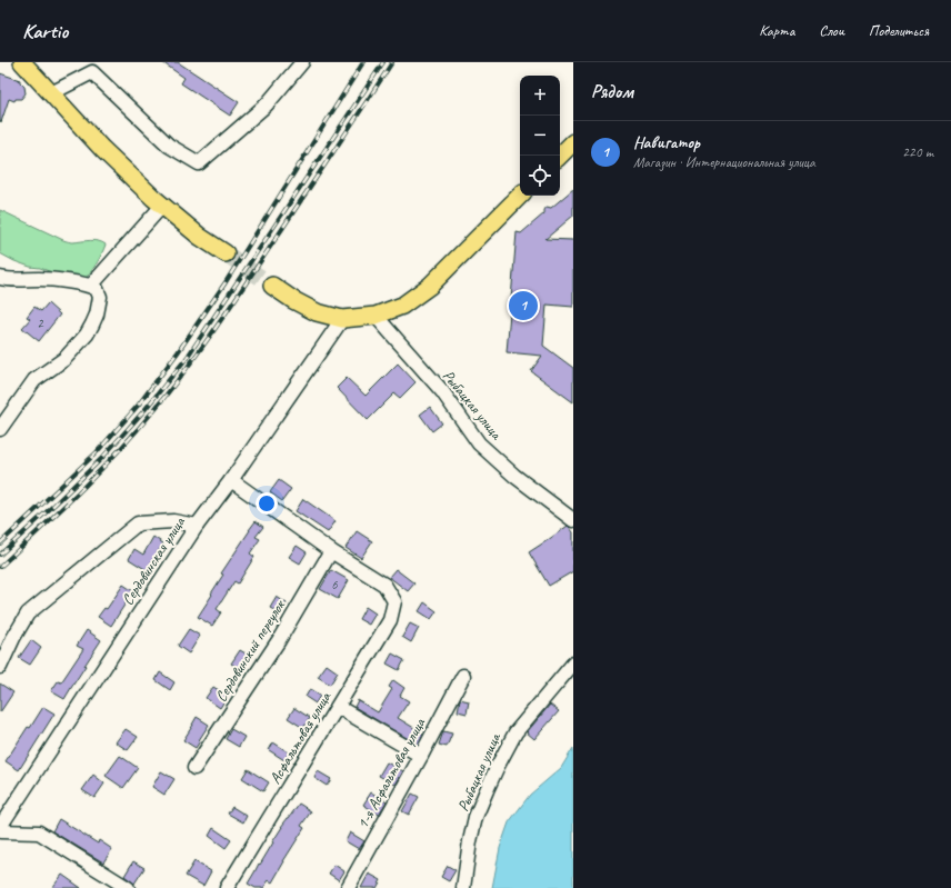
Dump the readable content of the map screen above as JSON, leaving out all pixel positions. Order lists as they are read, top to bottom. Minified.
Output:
{"streets":{"street":["Рыбацкая улица","Сердовинская улица","Сердовинский переулок","Асфальтовая улица","1-я Асфальтовая улица"]},"crossings":[["Сердовинский переулок","Асфальтовая улица"]],"house_numbers":["2","6"],"page":{"header":"Kartio","nav":["Карта","Слои","Поделиться"],"heading":"Рядом","map_buttons":["+","−"],"list":[{"mark":"1","name":"Навигатор","note":"Магазин · Интернациональная улица","value":"220 m"}],"pins":"1"}}
